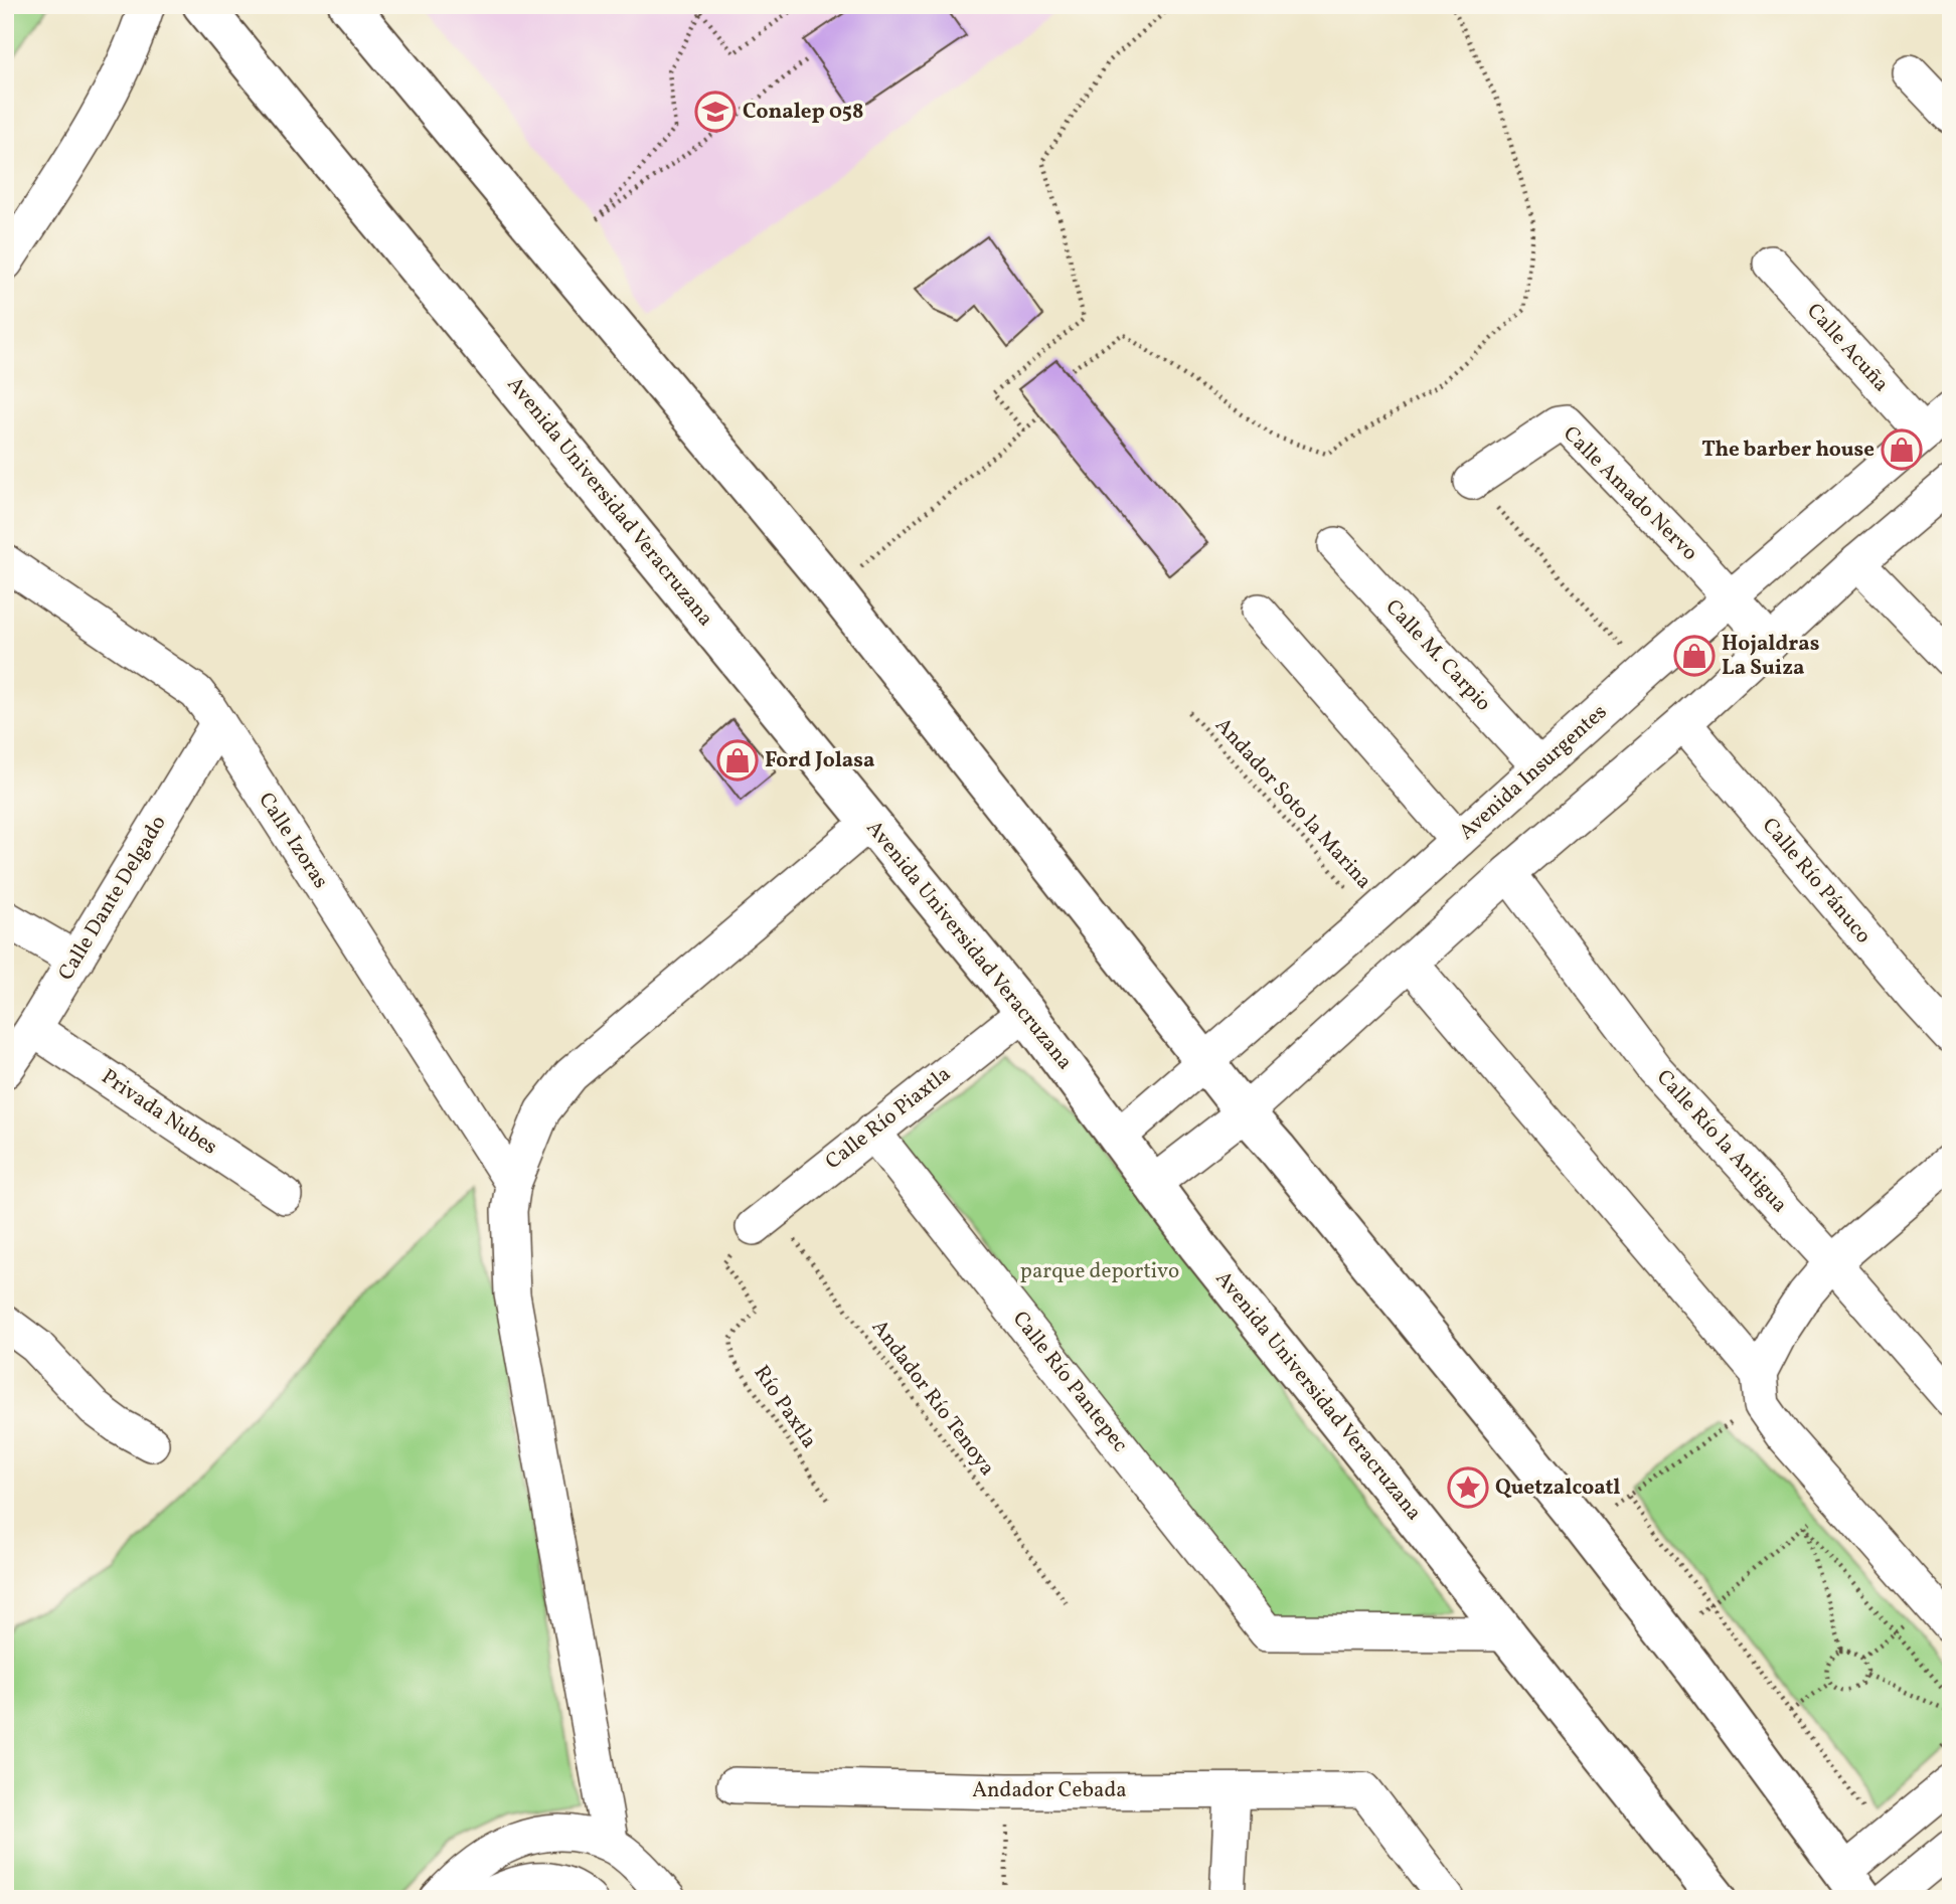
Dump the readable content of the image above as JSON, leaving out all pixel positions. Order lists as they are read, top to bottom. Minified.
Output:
{"streets":{"main road":["Avenida Universidad Veracruzana"],"street":["Calle Acuña","Calle Amado Nervo","Calle M. Carpio","Avenida Insurgentes","Calle Izoras","Calle Río Pánuco","Calle Dante Delgado","Privada Nubes","Calle Río Piaxtla","Calle Río la Antigua","Calle Río Pantepec","Andador Cebada"],"path":["Andador Soto la Marina","Andador Río Tenoya","Río Paxtla"]},"crossings":[["Calle Acuña","Avenida Insurgentes"],["Calle Amado Nervo","Avenida Insurgentes"],["Avenida Universidad Veracruzana","Avenida Insurgentes"],["Avenida Universidad Veracruzana","Calle Río Piaxtla"],["Avenida Universidad Veracruzana","Calle Río Pantepec"],["Calle M. Carpio","Avenida Insurgentes"],["Avenida Insurgentes","Andador Soto la Marina"],["Calle Izoras","Calle Dante Delgado"],["Calle Dante Delgado","Privada Nubes"],["Calle Río Piaxtla","Calle Río Pantepec"],["Calle Río Piaxtla","Andador Río Tenoya"],["Calle Río Piaxtla","Río Paxtla"],["Andador Río Tenoya","Río Paxtla"]],"parks":["parque deportivo"],"places":{"school or university":["Conalep 058"],"shop":["The barber house","Hojaldras La Suiza","Ford Jolasa"],"place":["Quetzalcoatl"]}}
